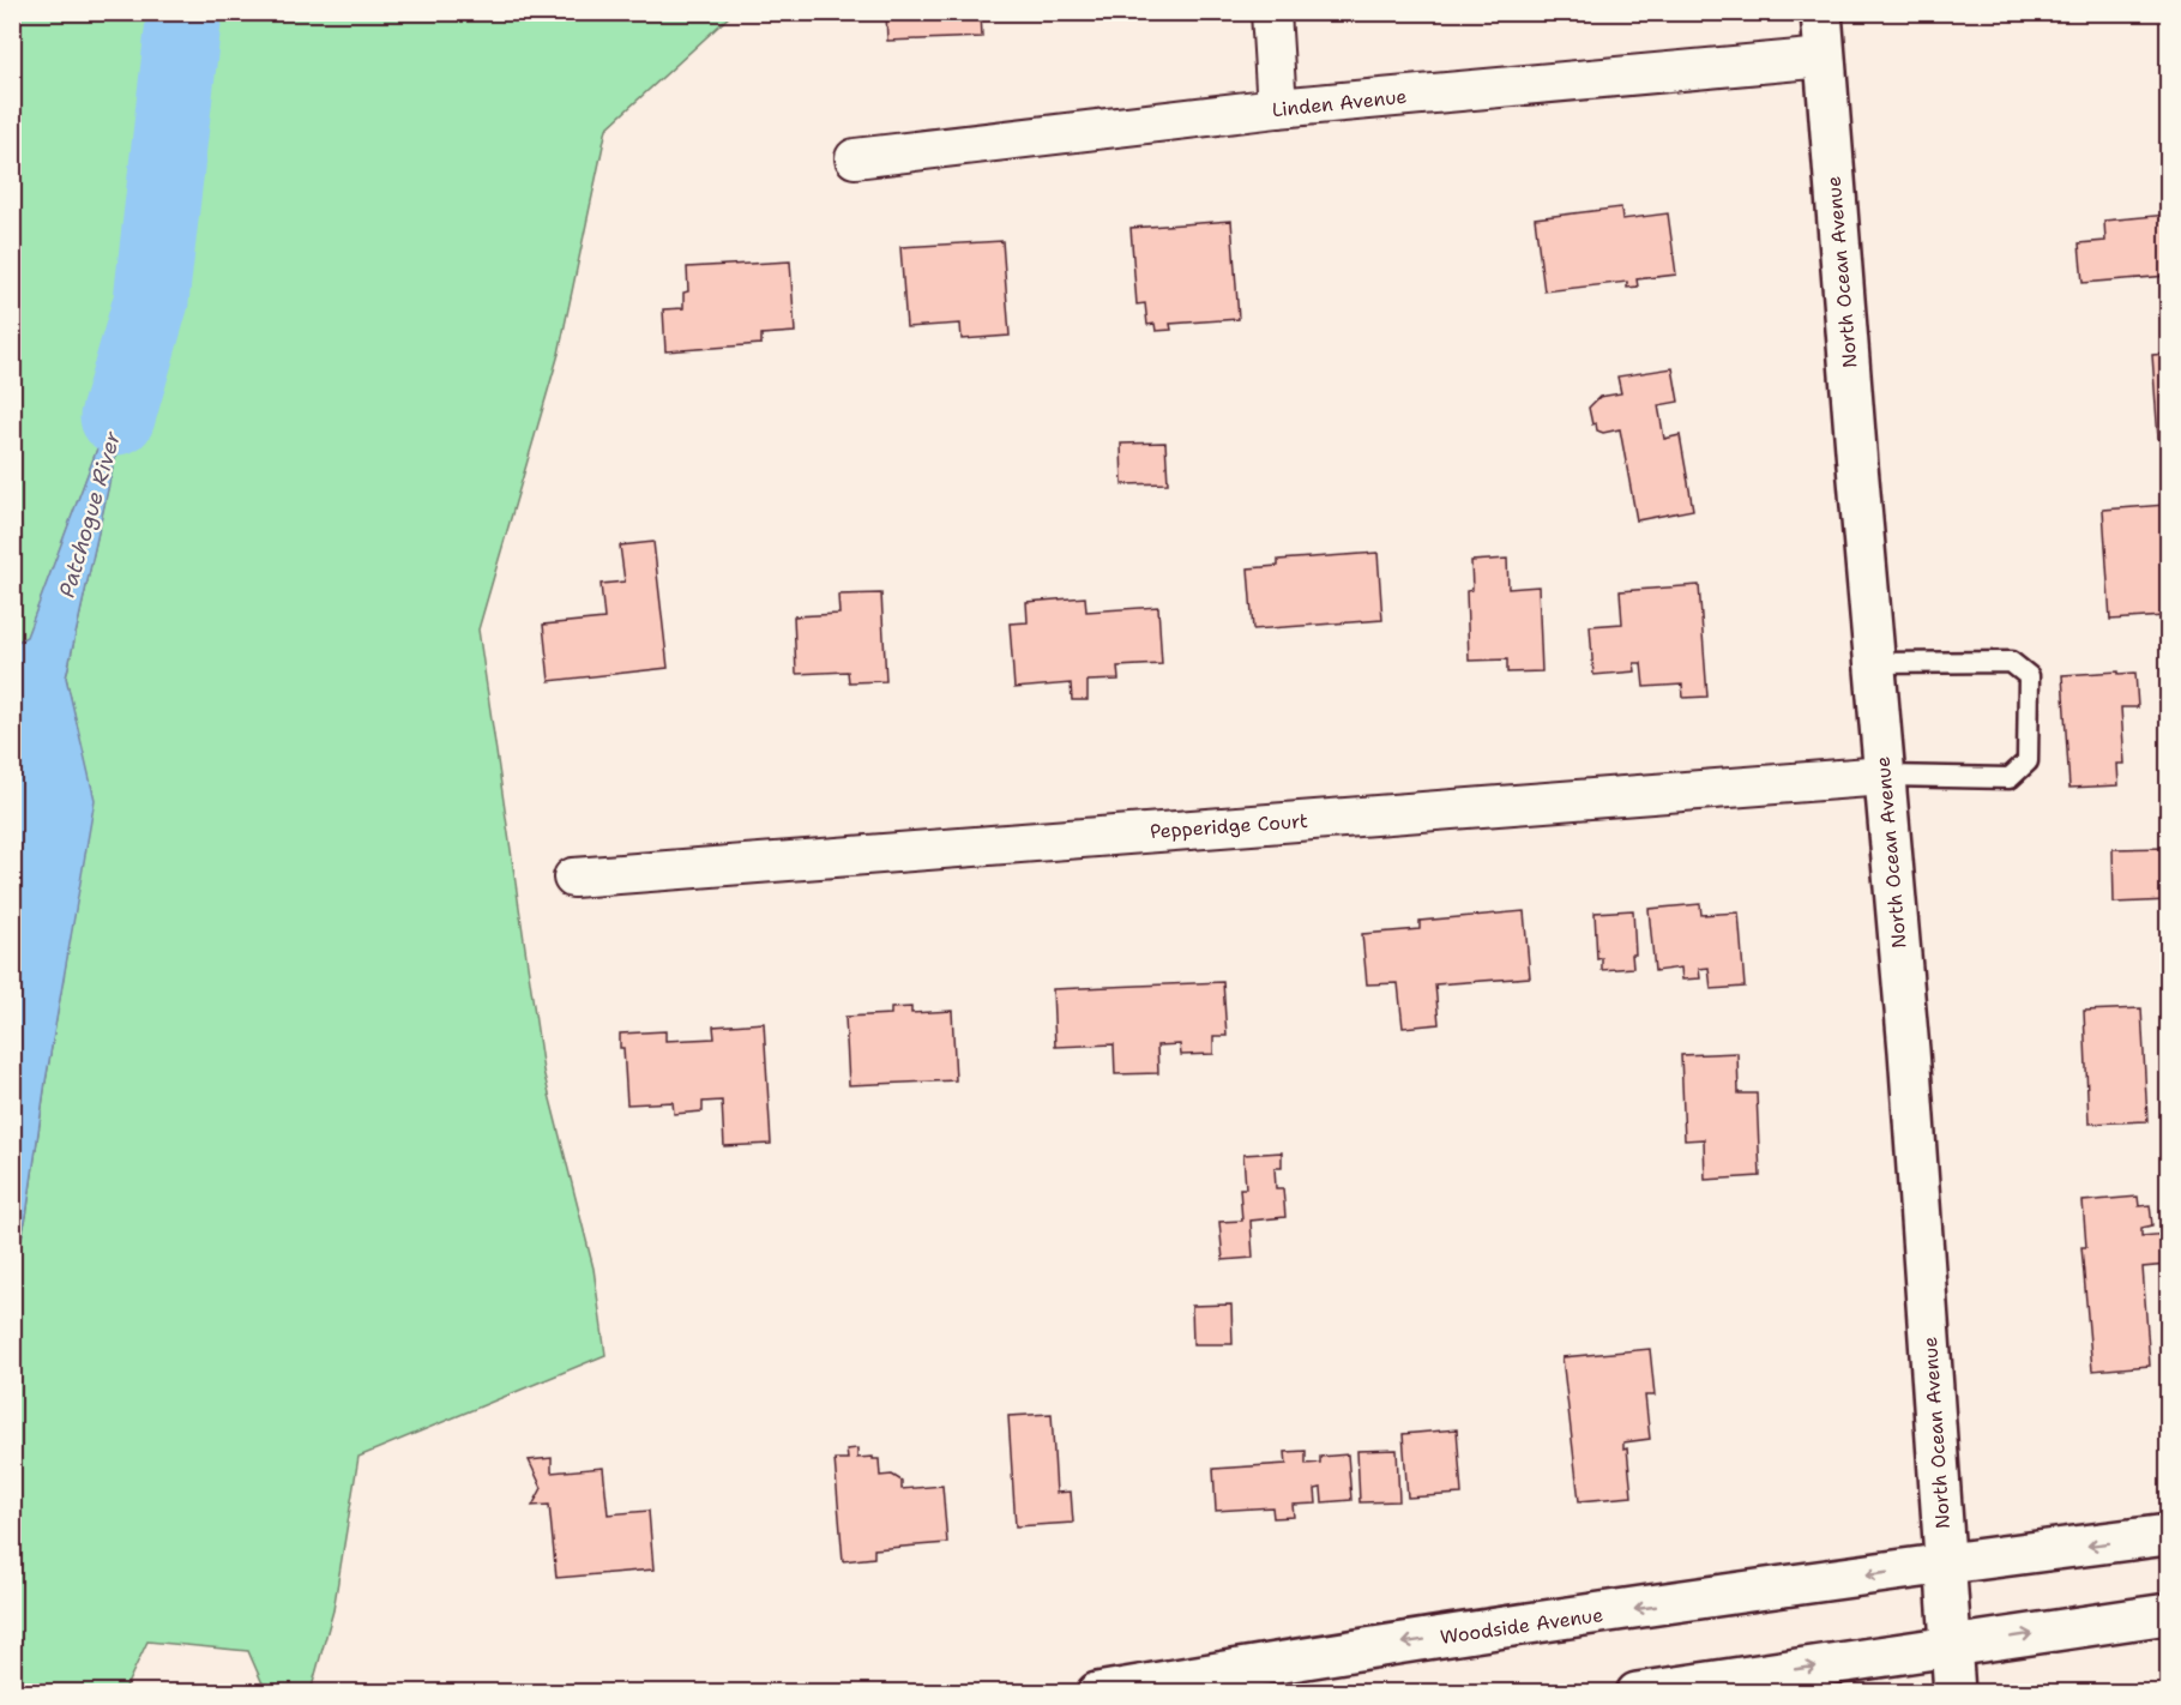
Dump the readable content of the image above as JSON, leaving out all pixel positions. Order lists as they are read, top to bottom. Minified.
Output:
{"streets":{"main road":["North Ocean Avenue","Woodside Avenue"],"street":["Linden Avenue","Pepperidge Court"]},"crossings":[["Linden Avenue","North Ocean Avenue"],["North Ocean Avenue","Pepperidge Court"],["North Ocean Avenue","Woodside Avenue"]],"water":["Patchogue River"]}
